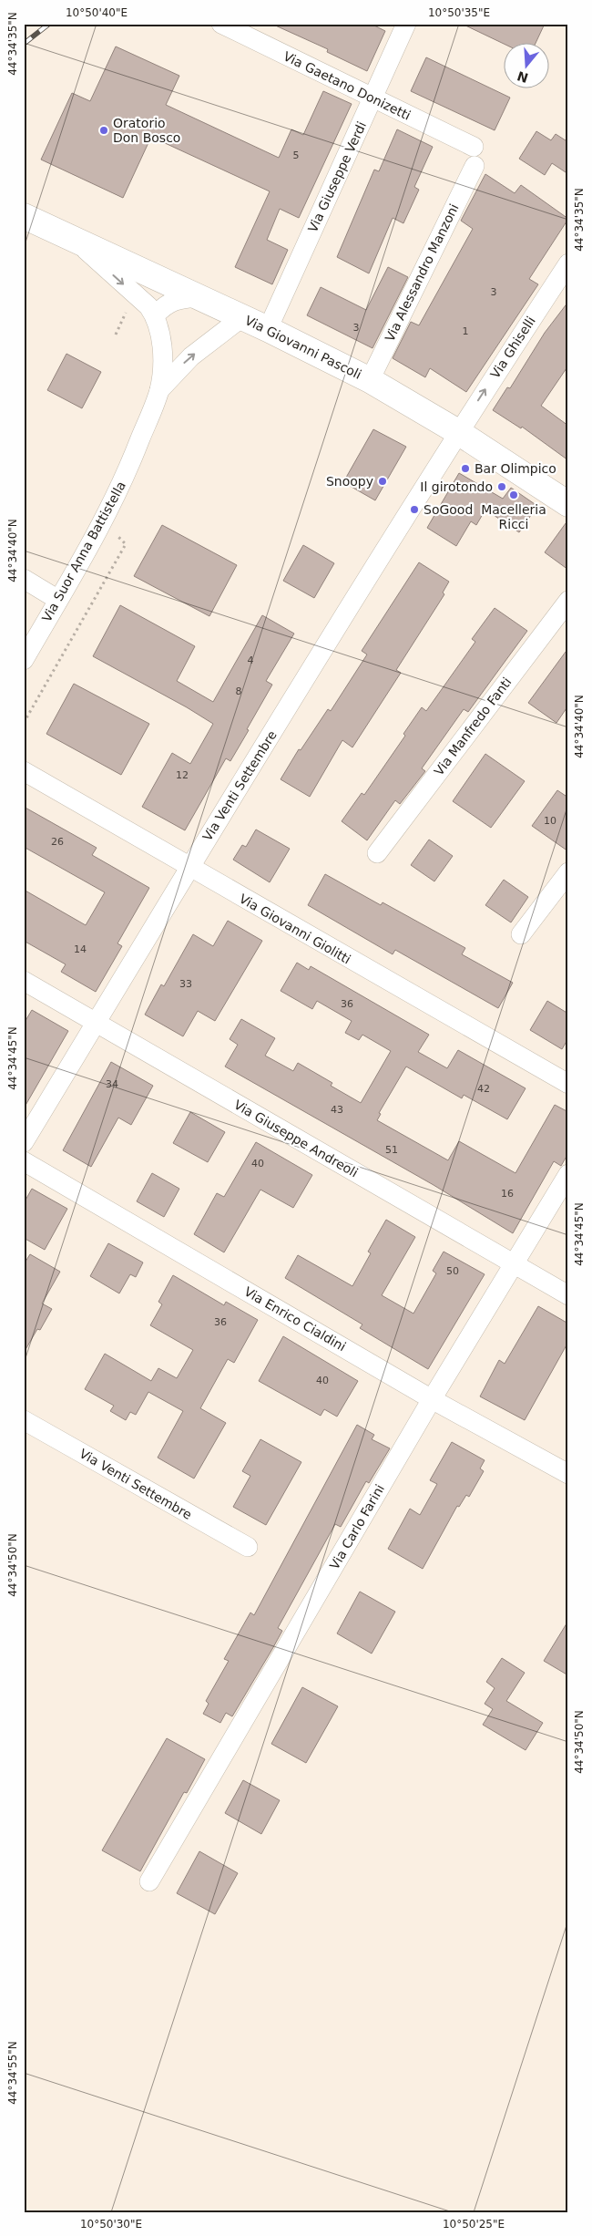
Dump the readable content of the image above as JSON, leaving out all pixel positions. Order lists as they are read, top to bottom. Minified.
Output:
{"streets":{"street":["Via Gaetano Donizetti","Via Giuseppe Verdi","Via Alessandro Manzoni","Via Giovanni Pascoli","Via Ghiselli","Via Suor Anna Battistella","Via Manfredo Fanti","Via Venti Settembre","Via Giovanni Giolitti","Via Giuseppe Andreoli","Via Enrico Cialdini","Via Carlo Farini"]},"crossings":[["Via Gaetano Donizetti","Via Giuseppe Verdi"],["Via Giuseppe Verdi","Via Giovanni Pascoli"],["Via Alessandro Manzoni","Via Giovanni Pascoli"],["Via Giovanni Pascoli","Via Ghiselli"],["Via Giovanni Pascoli","Via Venti Settembre"],["Via Ghiselli","Via Venti Settembre"],["Via Venti Settembre","Via Giovanni Giolitti"],["Via Venti Settembre","Via Giuseppe Andreoli"],["Via Giuseppe Andreoli","Via Carlo Farini"],["Via Enrico Cialdini","Via Carlo Farini"]],"one_way":["Via Ghiselli"],"places":["Oratorio Don Bosco","Bar Olimpico","Snoopy","Il girotondo","Macelleria Ricci","SoGood"],"house_numbers":["5","3","3","1","4","8","12","10","26","14","33","36","34","42","43","51","40","16","50","36","40"],"north":"bottom","coordinates":["10°50'40\"E","10°50'35\"E","44°34'35\"N","44°34'40\"N","44°34'45\"N","44°34'50\"N","44°34'55\"N","10°50'30\"E","10°50'25\"E"]}
